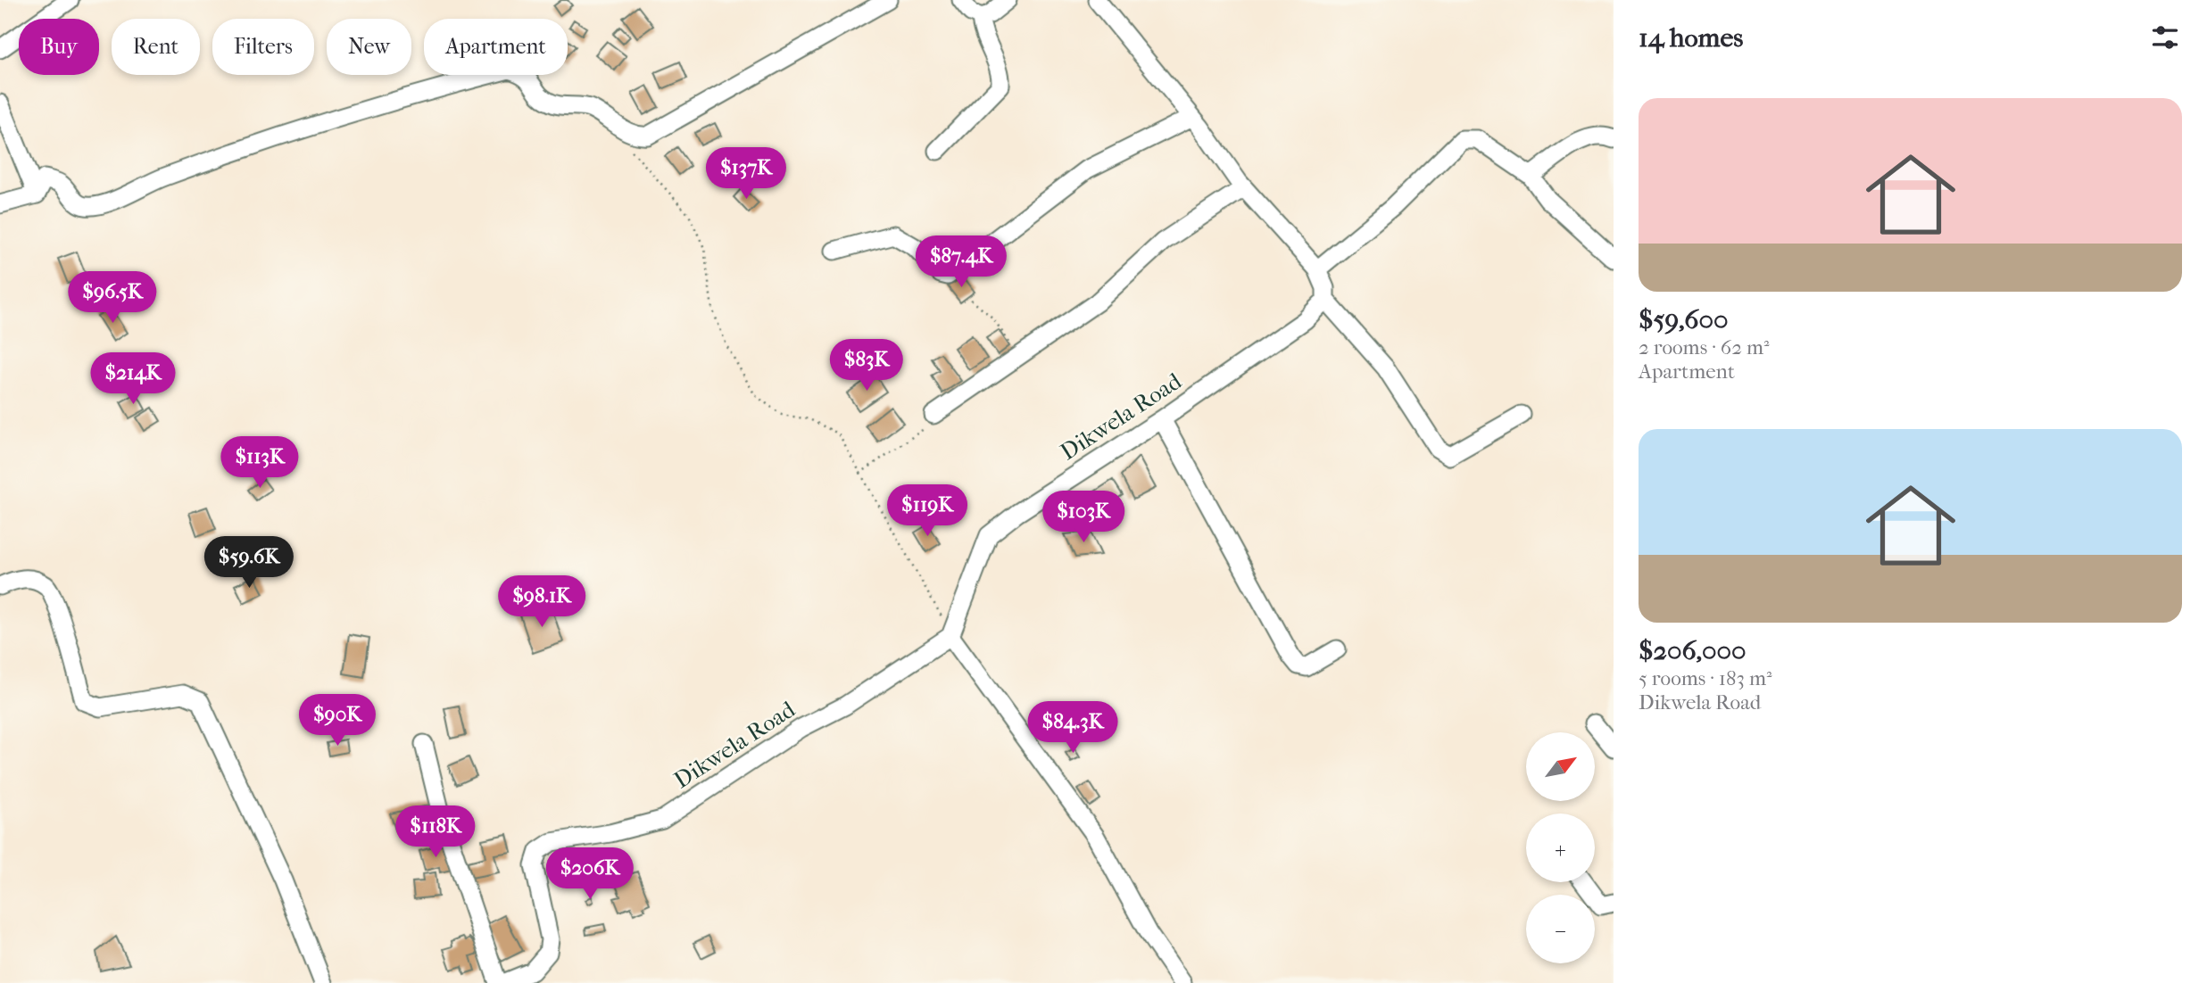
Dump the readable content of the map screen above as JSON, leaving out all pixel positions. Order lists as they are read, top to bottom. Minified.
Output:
{"streets":{"street":["Dikwela Road"]},"north":"top right","page":{"heading":"14 homes","chip":["Buy","Rent","Filters","New","Apartment"],"list":[{"name":"$59,600","note":"2 rooms · 62 m² · Apartment"},{"name":"$206,000","note":"5 rooms · 183 m² · Dikwela Road"}],"price":["$137K","$87.4K","$96.5K","$83K","$214K","$113K","$119K","$103K","$59.6K","$98.1K","$90K","$84.3K","$118K","$206K"],"map_buttons":["+","−"]}}
